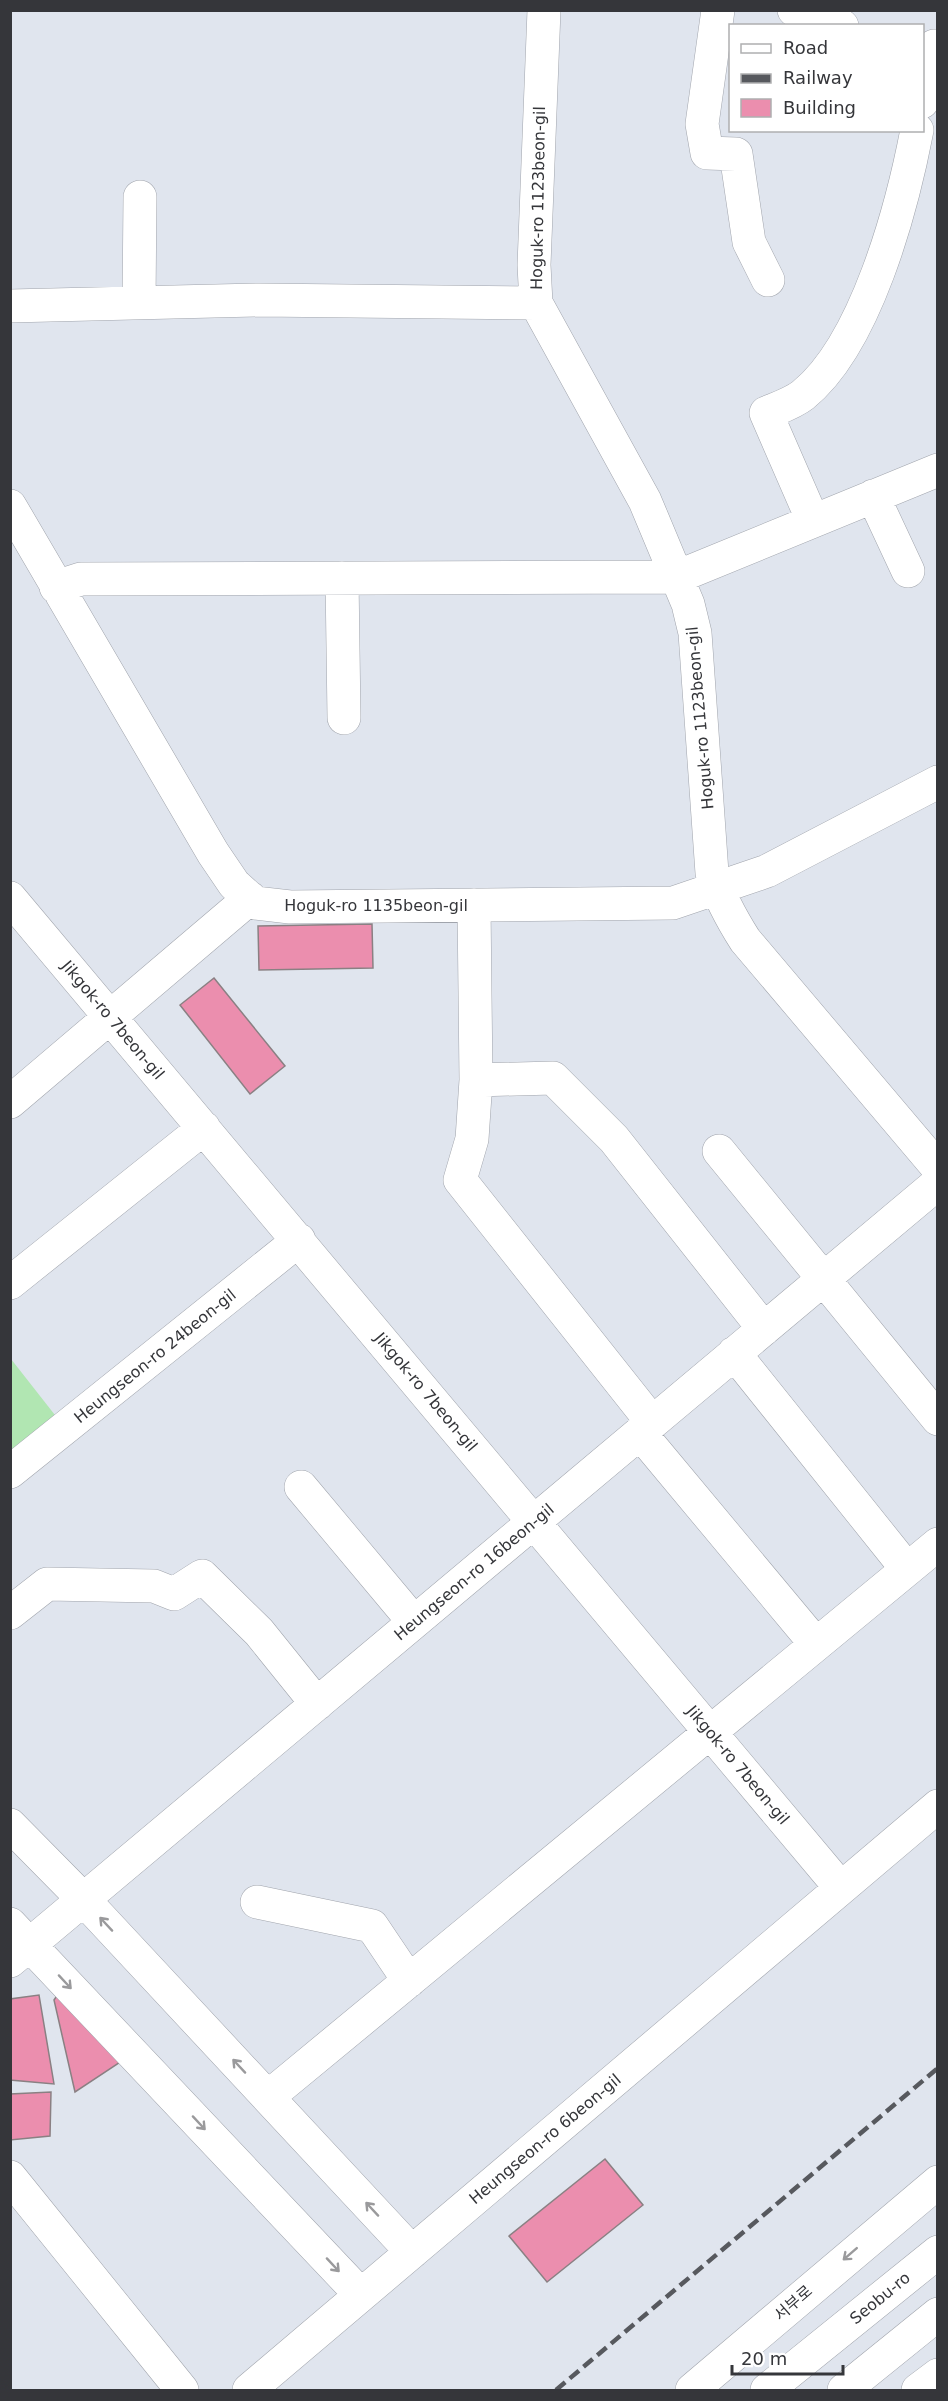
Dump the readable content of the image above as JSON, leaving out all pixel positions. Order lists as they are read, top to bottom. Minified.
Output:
{"streets":{"main road":["Hoguk-ro 1123beon-gil","Hoguk-ro 1135beon-gil","Jikgok-ro 7beon-gil","Heungseon-ro 24beon-gil","Heungseon-ro 16beon-gil","Heungseon-ro 6beon-gil","Seobu-ro","서부로"]},"crossings":[["Hoguk-ro 1123beon-gil","Hoguk-ro 1135beon-gil"],["Jikgok-ro 7beon-gil","Heungseon-ro 24beon-gil"],["Jikgok-ro 7beon-gil","Heungseon-ro 16beon-gil"],["Jikgok-ro 7beon-gil","Heungseon-ro 6beon-gil"]],"legend":["Road","Railway","Building"],"scale_bar":"20 m"}
